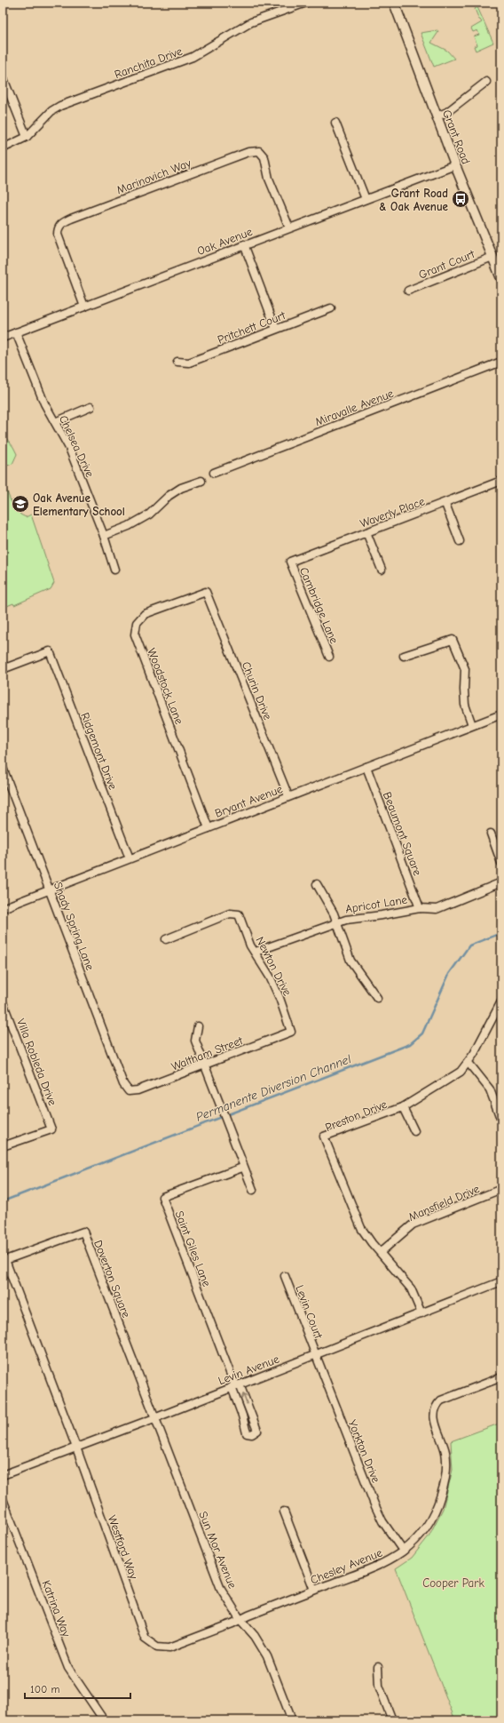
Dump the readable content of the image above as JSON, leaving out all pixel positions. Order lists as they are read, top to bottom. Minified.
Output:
{"streets":{"main road":["Grant Road"],"street":["Ranchita Drive","Marinovich Way","Oak Avenue","Grant Court","Pritchett Court","Miravalle Avenue","Chelsea Drive","Waverly Place","Cambridge Lane","Woodstock Lane","Churin Drive","Ridgemont Drive","Bryant Avenue","Beaumont Square","Apricot Lane","Shady Spring Lane","Newton Drive","Waltham Street","Villa Robleda Drive","Preston Drive","Mansfield Drive","Saint Giles Lane","Doverton Square","Levin Court","Levin Avenue","Yorkton Drive","Westford Way","Sun Mor Avenue","Chesley Avenue","Katrina Way"]},"crossings":[["Grant Road","Oak Avenue"],["Grant Road","Grant Court"],["Marinovich Way","Oak Avenue"],["Oak Avenue","Chelsea Drive"],["Waverly Place","Cambridge Lane"],["Woodstock Lane","Churin Drive"],["Woodstock Lane","Bryant Avenue"],["Churin Drive","Bryant Avenue"],["Ridgemont Drive","Bryant Avenue"],["Bryant Avenue","Beaumont Square"],["Bryant Avenue","Shady Spring Lane"],["Beaumont Square","Apricot Lane"],["Apricot Lane","Newton Drive"],["Shady Spring Lane","Waltham Street"],["Newton Drive","Waltham Street"],["Preston Drive","Mansfield Drive"],["Preston Drive","Levin Avenue"],["Saint Giles Lane","Levin Avenue"],["Doverton Square","Levin Avenue"],["Doverton Square","Westford Way"],["Doverton Square","Sun Mor Avenue"],["Levin Court","Levin Avenue"],["Levin Court","Yorkton Drive"],["Levin Avenue","Yorkton Drive"],["Levin Avenue","Westford Way"],["Levin Avenue","Sun Mor Avenue"],["Yorkton Drive","Chesley Avenue"],["Westford Way","Chesley Avenue"],["Sun Mor Avenue","Chesley Avenue"]],"water":["Permanente Diversion Channel"],"parks":["Cooper Park"],"places":{"bus stop":["Grant Road & Oak Avenue"],"school or university":["Oak Avenue Elementary School"]},"scale_bar":"100 m"}
